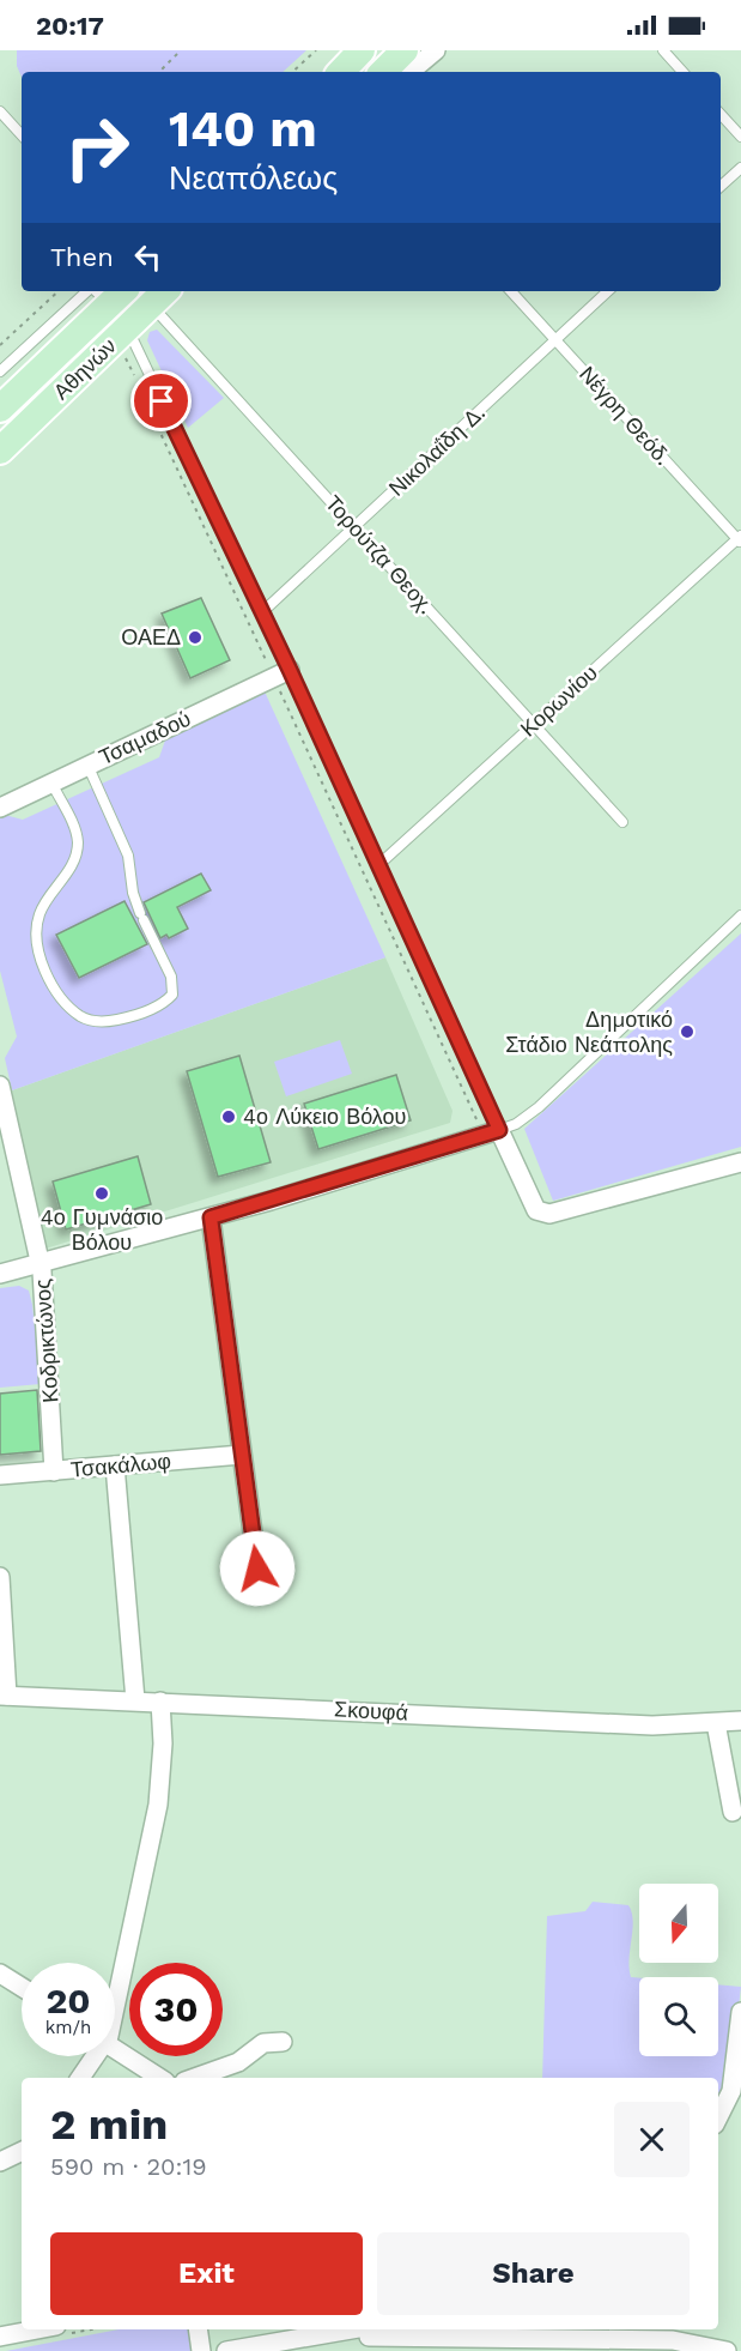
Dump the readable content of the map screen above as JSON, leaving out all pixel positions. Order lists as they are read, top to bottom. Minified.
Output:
{"streets":{"main road":["Αθηνών"],"street":["Τσαμαδού","Κοδρικτώνος","Τσακάλωφ","Σκουφά"],"lane":["Νέγρη Θεόδ.","Νικολαΐδη Δ.","Τορούτζα Θεοχ.","Κορωνίου"]},"crossings":[["Αθηνών","Τορούτζα Θεοχ."],["Νέγρη Θεόδ.","Νικολαΐδη Δ."],["Νέγρη Θεόδ.","Κορωνίου"],["Νικολαΐδη Δ.","Τορούτζα Θεοχ."],["Τορούτζα Θεοχ.","Κορωνίου"],["Κοδρικτώνος","Τσακάλωφ"]],"places":["ΟΑΕΔ","Δημοτικό Στάδιο Νεάπολης","4ο Λύκειο Βόλου","4ο Γυμνάσιο Βόλου"],"north":"bottom","page":{"status":"20:17","turn":["140 m","Νεαπόλεως"],"then":"Then","speed":"20 km/h","limit":"30","heading":["2 min","590 m · 20:19"],"buttons":["Exit","Share"]}}
